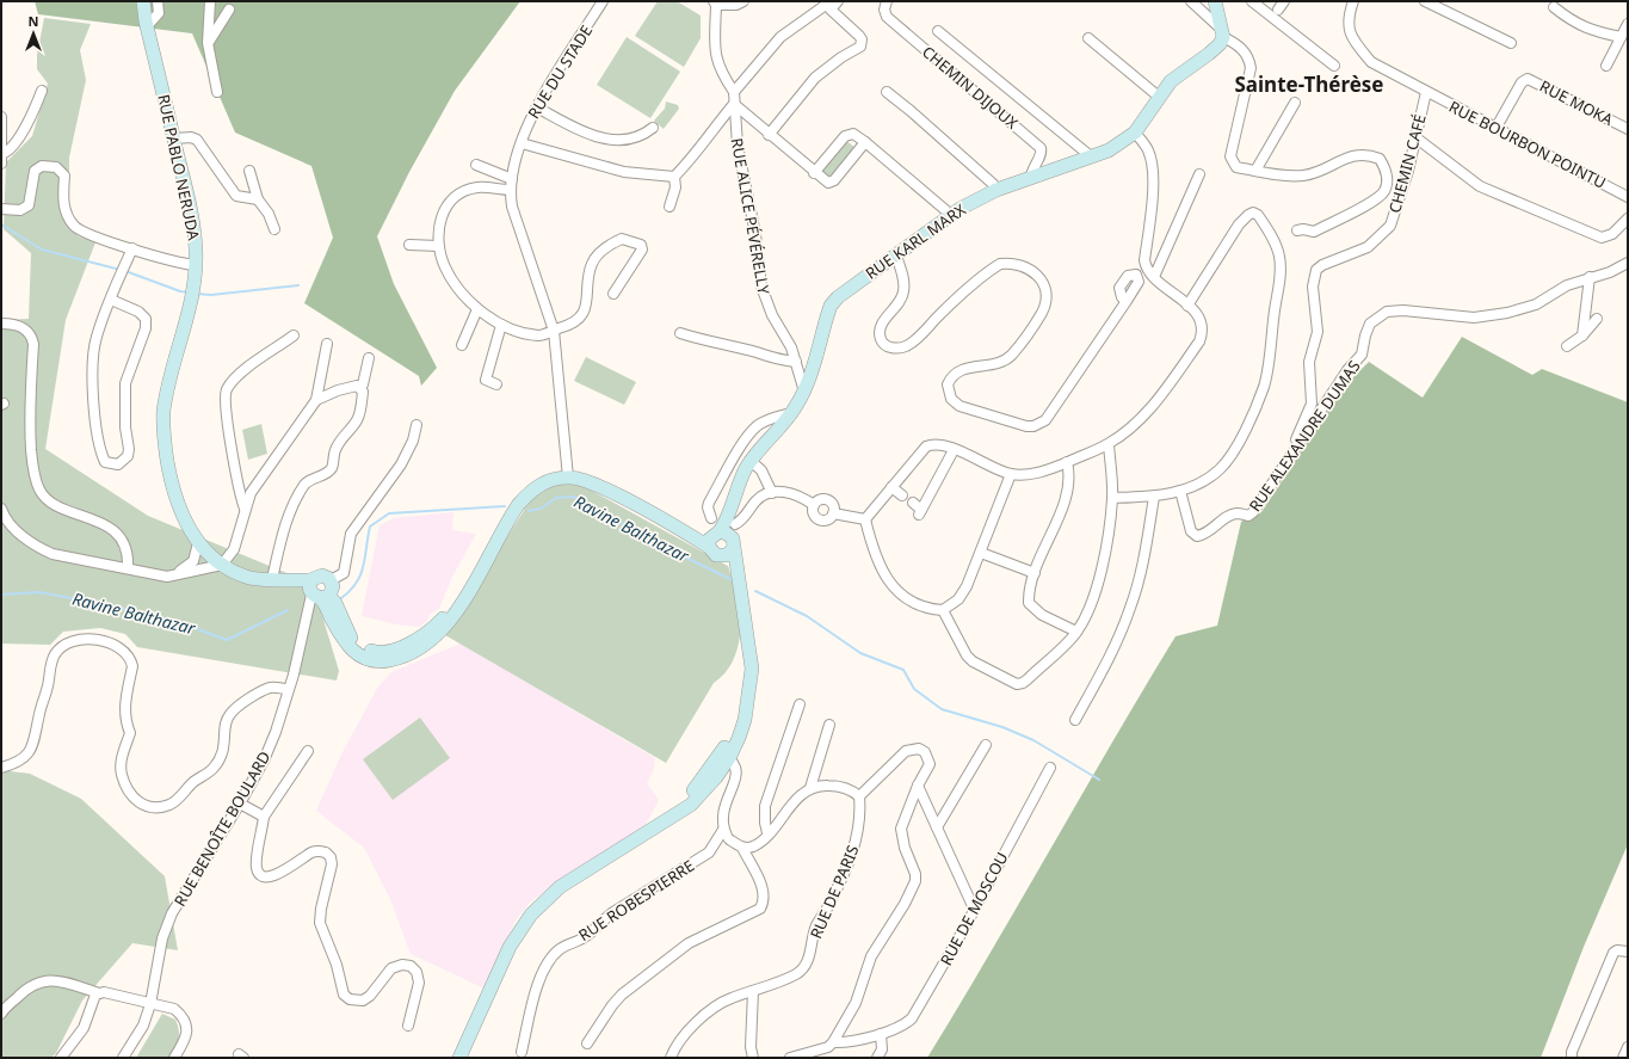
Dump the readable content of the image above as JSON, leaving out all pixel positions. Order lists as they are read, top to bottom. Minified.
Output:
{"streets":{"main road":["RUE PABLO NERUDA","RUE KARL MARX"],"street":["RUE DU STADE","CHEMIN DIJOUX","RUE MOKA","RUE BOURBON POINTU","CHEMIN CAFÉ","RUE ALICE PÉVÉRELLY","RUE ALEXANDRE DUMAS","RUE BENOÎTE BOULARD","RUE DE PARIS","RUE ROBESPIERRE","RUE DE MOSCOU"]},"crossings":[["CHEMIN DIJOUX","RUE KARL MARX"],["RUE MOKA","RUE BOURBON POINTU"],["RUE BOURBON POINTU","CHEMIN CAFÉ"],["CHEMIN CAFÉ","RUE ALEXANDRE DUMAS"],["RUE PABLO NERUDA","RUE BENOÎTE BOULARD"],["RUE ALICE PÉVÉRELLY","RUE KARL MARX"]],"districts":["Sainte-Thérèse"],"water":["Ravine Balthazar"],"north":"top"}
